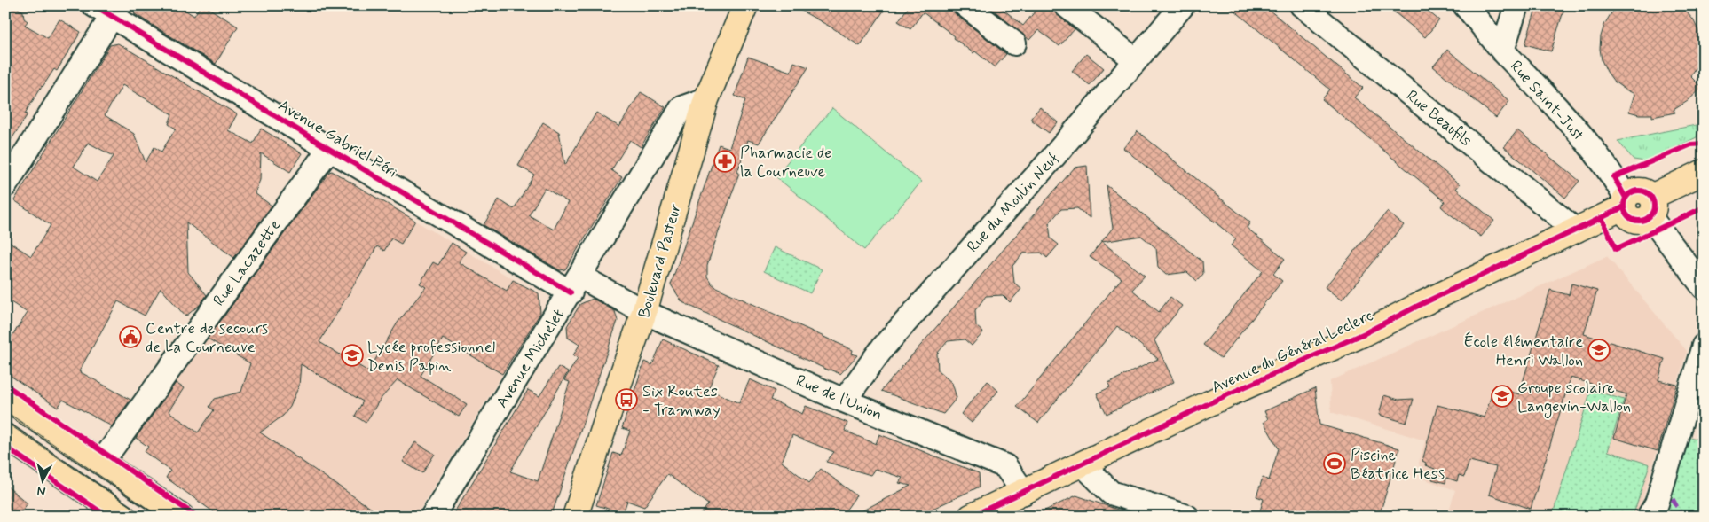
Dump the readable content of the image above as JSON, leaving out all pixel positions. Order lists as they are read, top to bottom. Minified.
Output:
{"streets":{"main road":["Boulevard Pasteur","Avenue du Général Leclerc"],"street":["Rue Saint-Just","Rue Beaufils","Avenue Gabriel Péri","Rue du Moulin Neuf","Rue Lacazette","Avenue Michelet","Rue de l'Union"]},"crossings":[["Rue Saint-Just","Avenue du Général Leclerc"],["Rue Beaufils","Avenue du Général Leclerc"],["Avenue Gabriel Péri","Boulevard Pasteur"],["Avenue Gabriel Péri","Rue Lacazette"],["Avenue Gabriel Péri","Avenue Michelet"],["Avenue Gabriel Péri","Rue de l'Union"],["Rue du Moulin Neuf","Rue de l'Union"],["Boulevard Pasteur","Avenue Michelet"],["Boulevard Pasteur","Rue de l'Union"],["Avenue du Général Leclerc","Rue de l'Union"]],"places":{"pharmacy":["Pharmacie de la Courneuve"],"public building":["Centre de secours de La Courneuve"],"school or university":["École élémentaire Henri Wallon","Lycée professionnel Denis Papin","Groupe scolaire Langevin-Wallon"],"bus stop":["Six Routes - Tramway"],"sports":["Piscine Béatrice Hess"]},"north":"bottom"}
